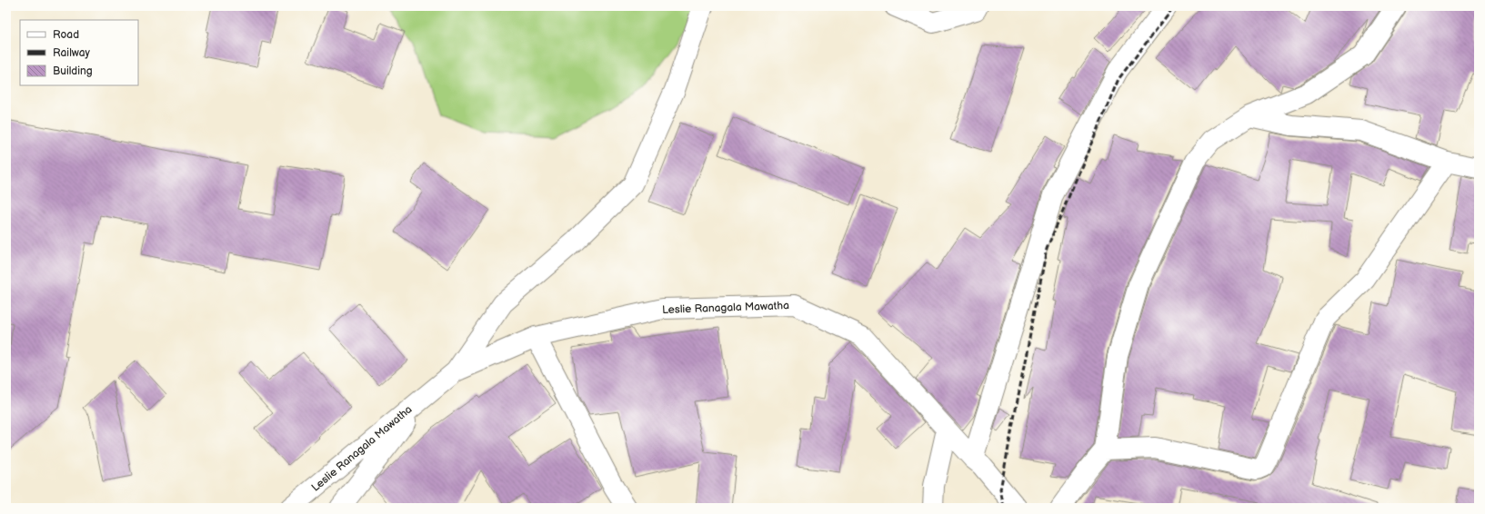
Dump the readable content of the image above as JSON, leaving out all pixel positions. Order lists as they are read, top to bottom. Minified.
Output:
{"streets":{"street":["Leslie Ranagala Mawatha"]},"legend":["Road","Railway","Building"]}
